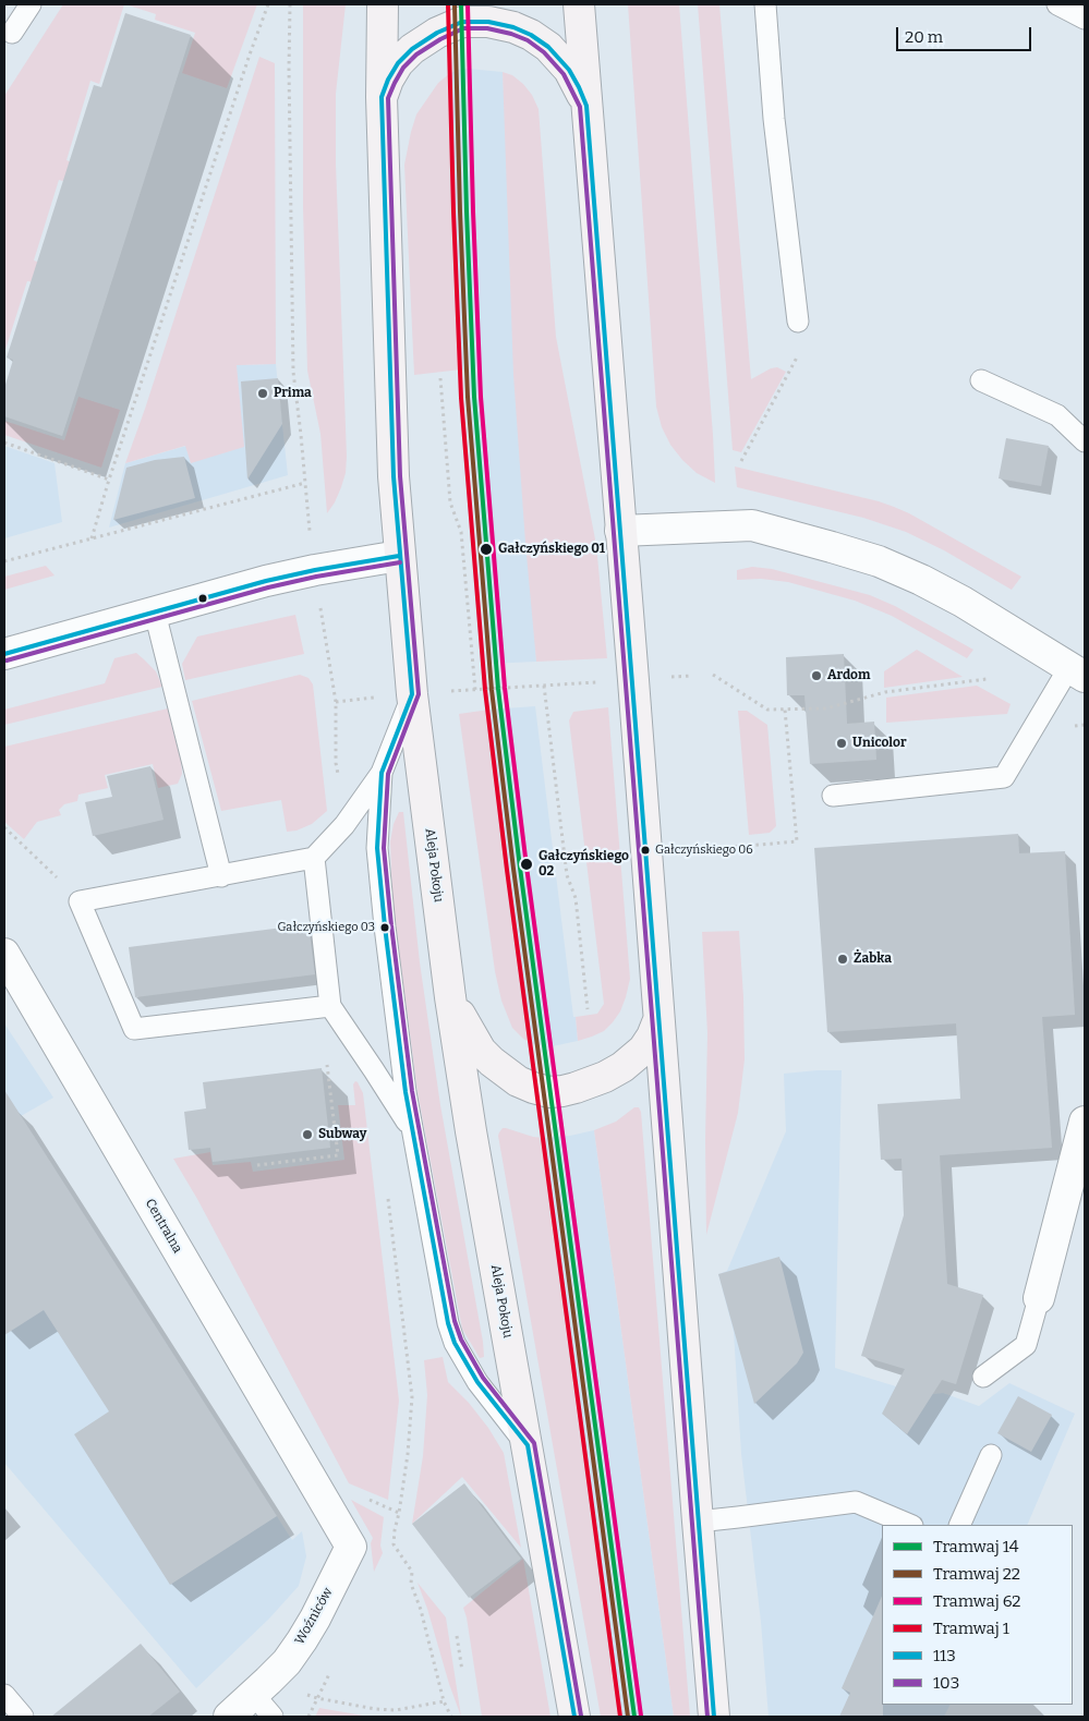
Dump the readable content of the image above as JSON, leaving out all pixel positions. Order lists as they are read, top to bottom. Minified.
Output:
{"streets":{"main road":["Aleja Pokoju"],"street":["Centralna","Woźniców"]},"crossings":[["Centralna","Woźniców"]],"places":["Prima","Gałczyńskiego 01","Ardom","Unicolor","Gałczyńskiego 06","Gałczyńskiego 02","Gałczyńskiego 03","Żabka","Subway"],"lines":["tram line 14","tram line 22","tram line 62","tram line 1","transit line 113","transit line 103"],"legend":["Tramwaj 14","Tramwaj 22","Tramwaj 62","Tramwaj 1","113","103"],"scale_bar":"20 m"}
